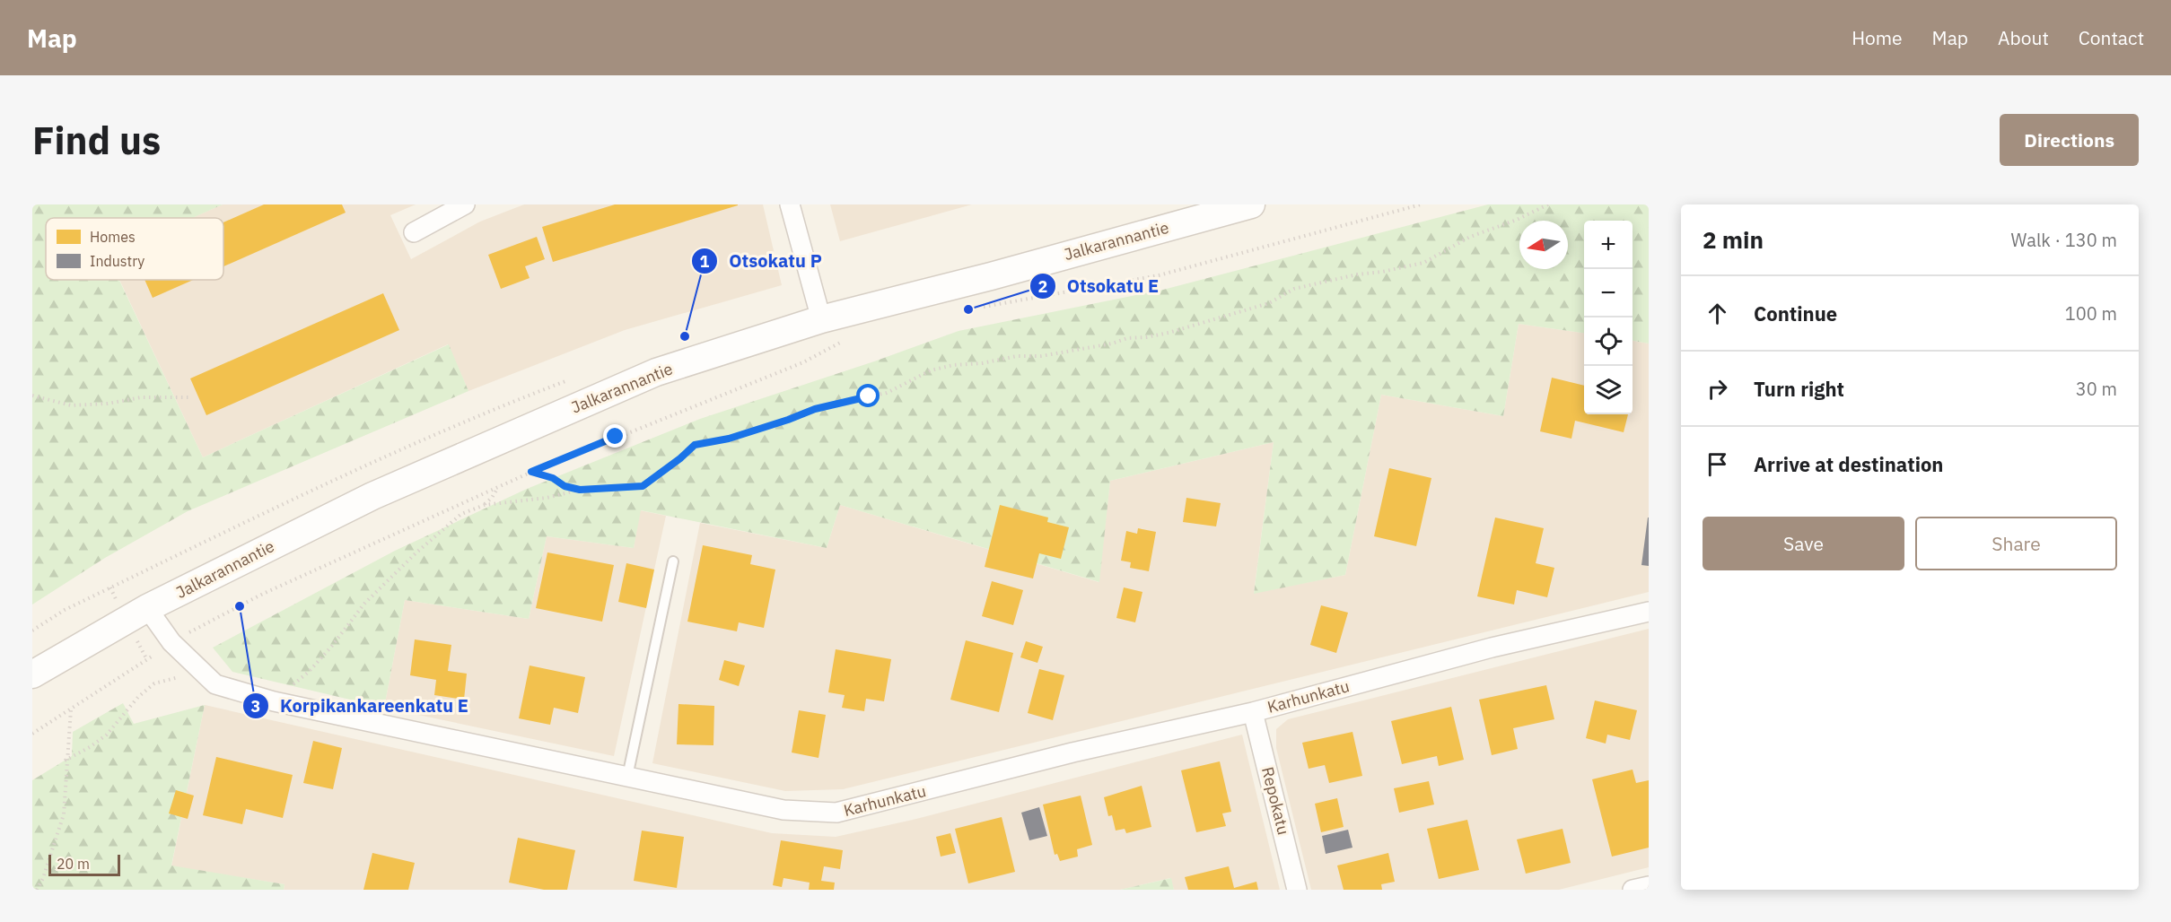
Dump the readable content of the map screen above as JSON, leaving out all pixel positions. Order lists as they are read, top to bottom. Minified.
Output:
{"streets":{"main road":["Jalkarannantie"],"street":["Karhunkatu","Repokatu"]},"crossings":[["Jalkarannantie","Karhunkatu"],["Karhunkatu","Repokatu"]],"places":["Otsokatu E","Otsokatu P","Korpikankareenkatu E"],"legend":["Homes","Industry"],"scale_bar":"20 m","north":"left","page":{"header":"Map","nav":["Home","Map","About","Contact"],"buttons":["Directions",["Save","Share"]],"title":"Find us","heading":["2 min","Walk · 130 m"],"map_buttons":["+","−"],"list":[["Continue","100 m"],["Turn right","30 m"],"Arrive at destination"],"scale":"20 m"}}
